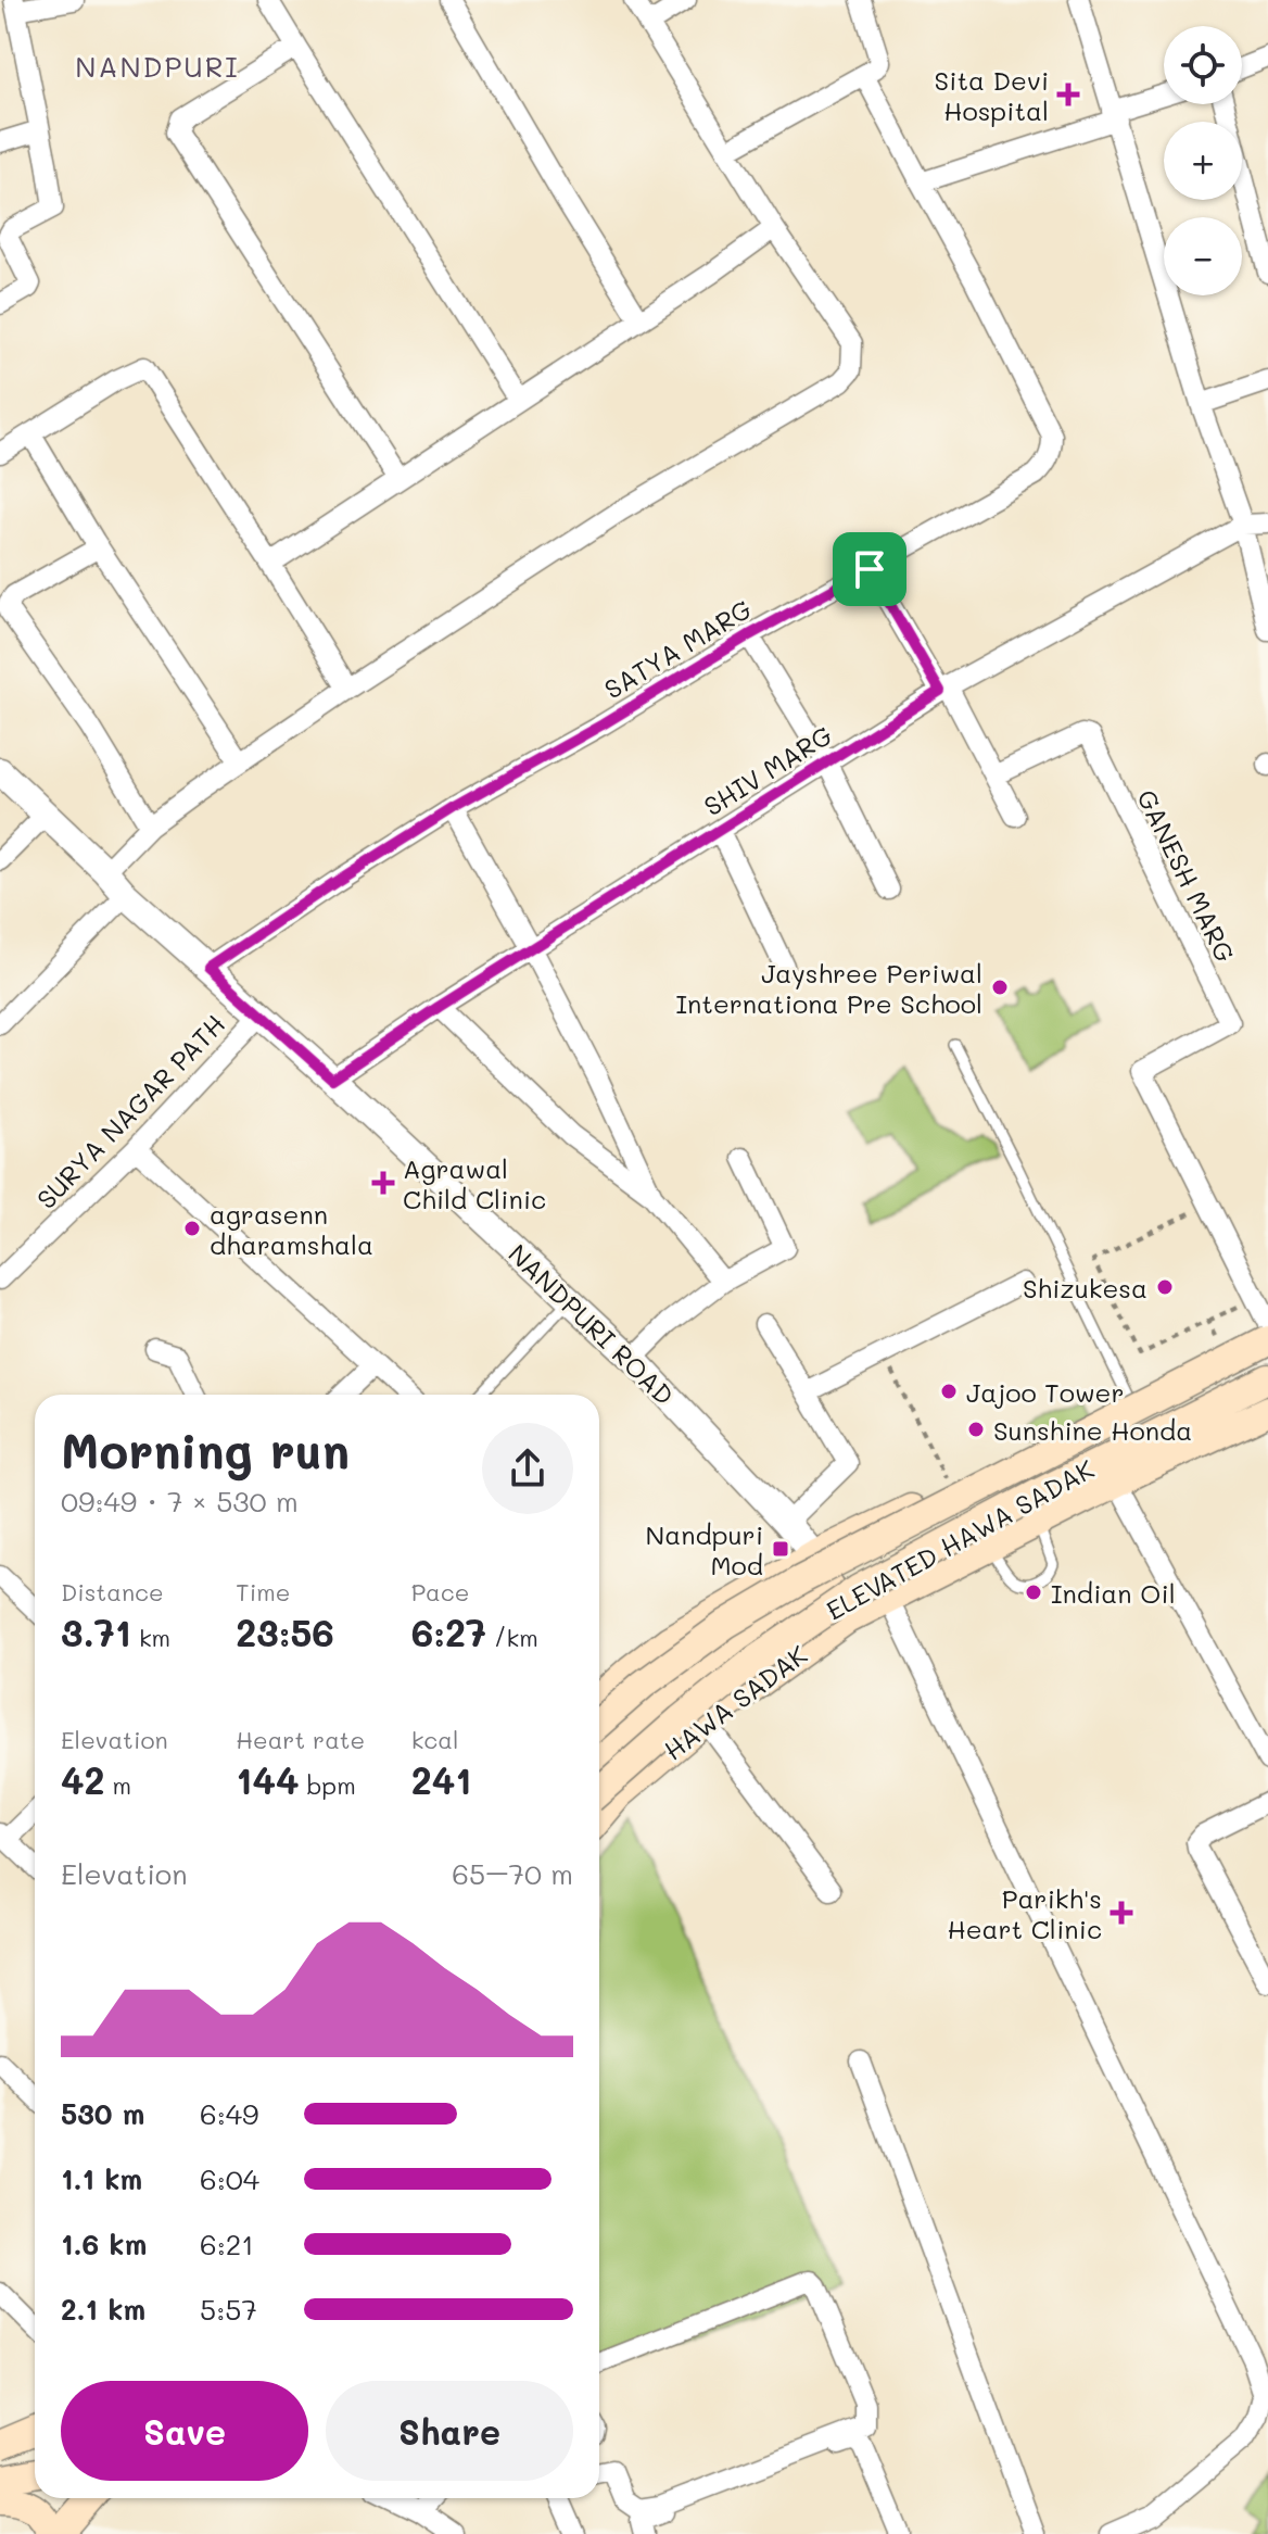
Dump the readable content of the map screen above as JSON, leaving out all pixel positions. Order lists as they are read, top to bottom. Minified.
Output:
{"streets":{"main road":["ELEVATED HAWA SADAK","HAWA SADAK"],"street":["SATYA MARG","SHIV MARG","GANESH MARG","SURYA NAGAR PATH","NANDPURI ROAD"]},"crossings":[["SATYA MARG","NANDPURI ROAD"],["SHIV MARG","NANDPURI ROAD"],["SURYA NAGAR PATH","NANDPURI ROAD"],["NANDPURI ROAD","HAWA SADAK"]],"districts":["NANDPURI"],"places":{"health":["Sita Devi Hospital","Agrawal Child Clinic","Parikh's Heart Clinic"],"other":["Jayshree Periwal Internationa Pre School","agrasenn dharamshala","Shizukesa","Jajoo Tower","Sunshine Honda","Indian Oil"],"transit":["Nandpuri Mod"]},"page":{"map_buttons":["+","−"],"heading":["Morning run","09:49 · 7 × 530 m"],"stats":[["Distance","3.71 km"],["Time","23:56"],["Pace","6:27 /km"],["Elevation","42 m"],["Heart rate","144 bpm"],["kcal","241"]],"chart":["Elevation","65–70 m"],"list":[{"name":"530 m","note":"6:49"},{"name":"1.1 km","note":"6:04"},{"name":"1.6 km","note":"6:21"},{"name":"2.1 km","note":"5:57"}],"buttons":["Save","Share"]}}
